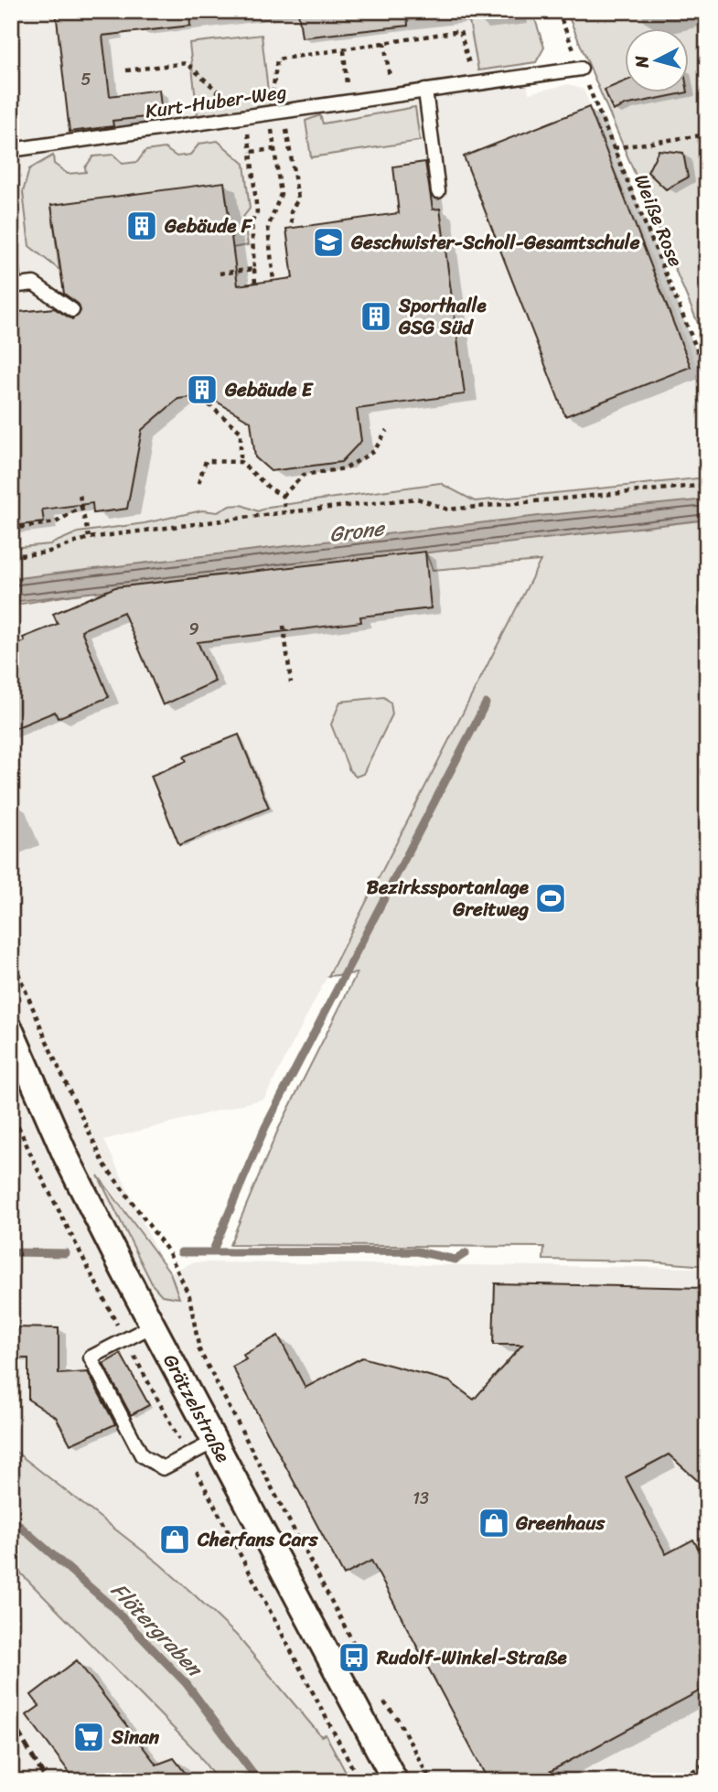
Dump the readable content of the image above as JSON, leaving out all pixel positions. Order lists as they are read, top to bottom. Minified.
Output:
{"streets":{"street":["Grätzelstraße"],"lane":["Kurt-Huber-Weg"],"path":["Weiße Rose"]},"water":["Grone","Flötergraben"],"places":{"building":["Gebäude F","Sporthalle GSG Süd","Gebäude E"],"school or university":["Geschwister-Scholl-Gesamtschule"],"sports":["Bezirkssportanlage Greitweg"],"shop":["Greenhaus","Cherfans Cars"],"bus stop":["Rudolf-Winkel-Straße"],"supermarket":["Sinan"]},"house_numbers":["5","9","13"],"north":"left"}
